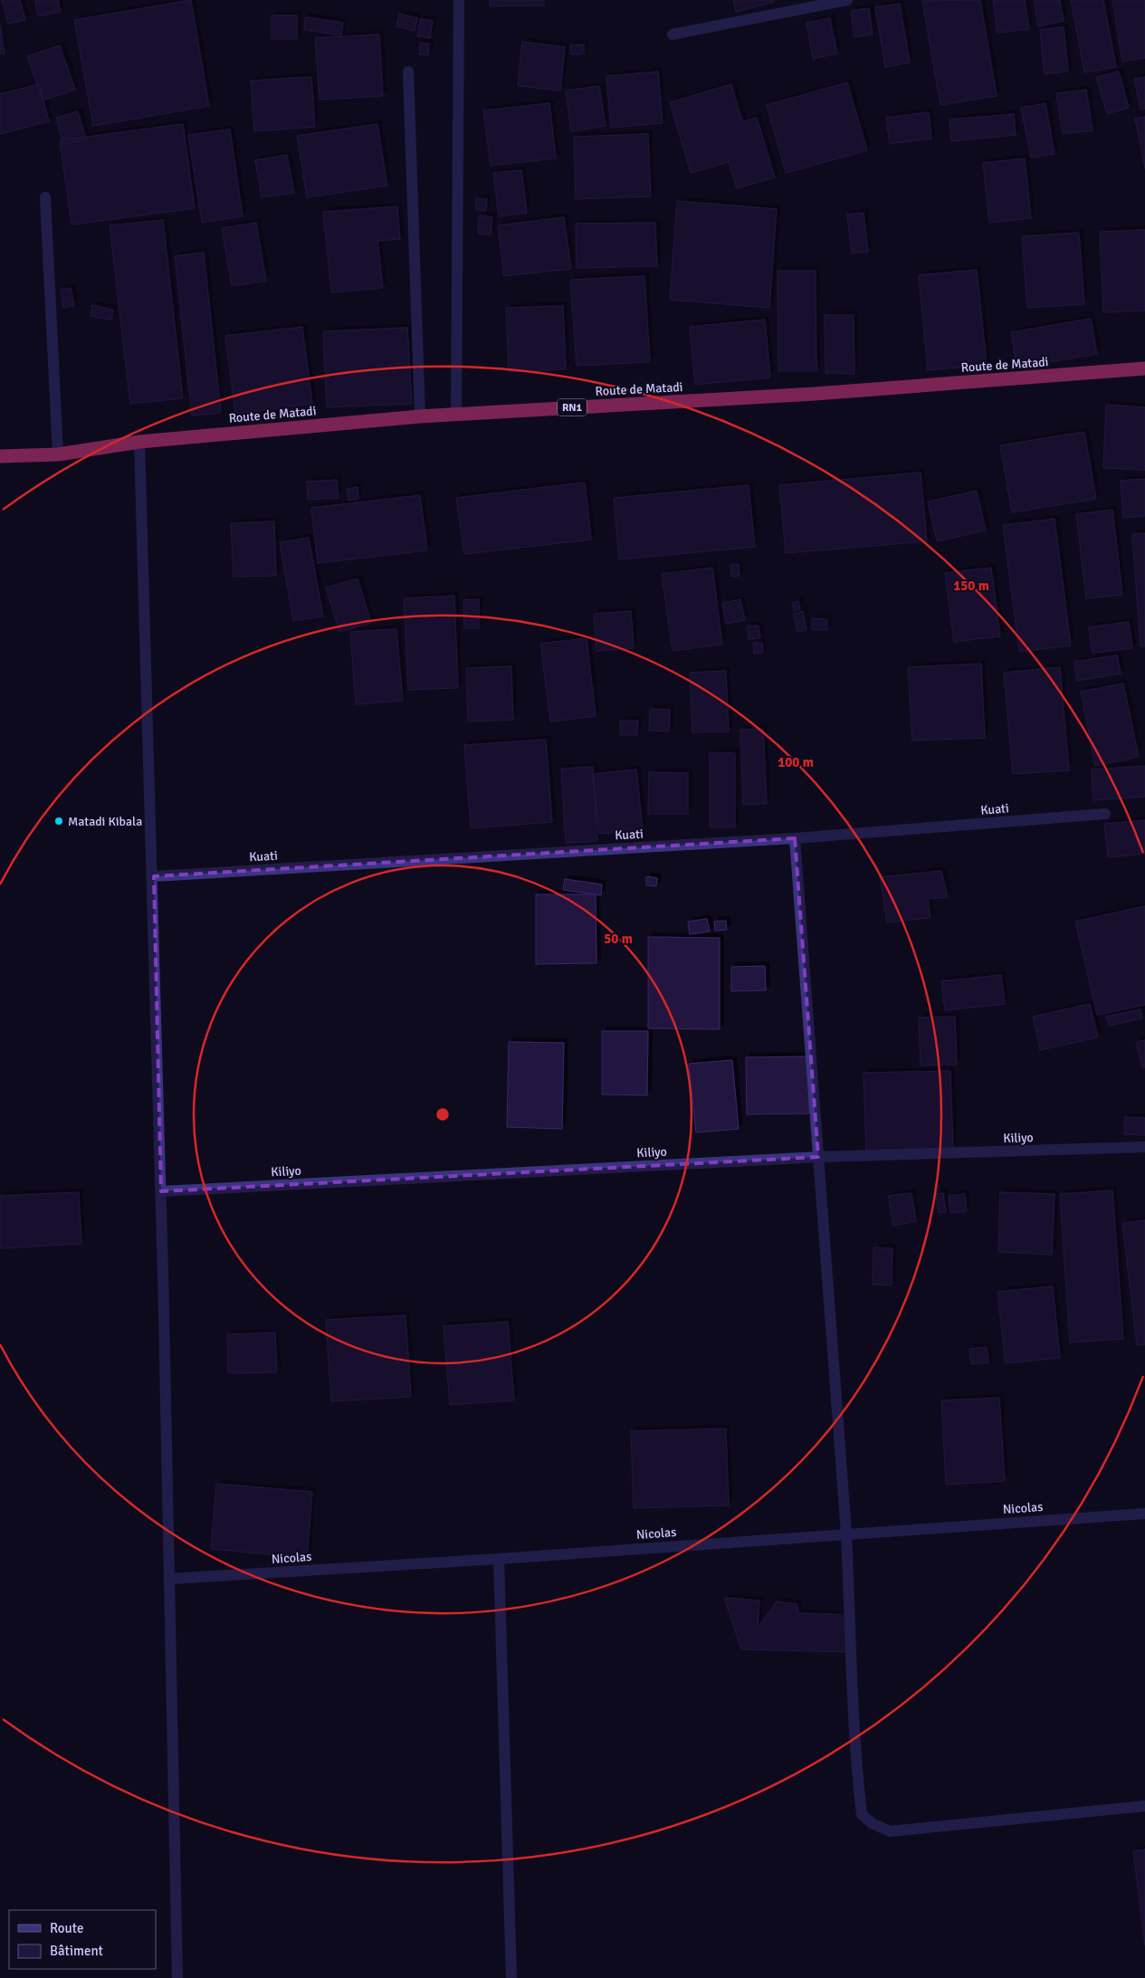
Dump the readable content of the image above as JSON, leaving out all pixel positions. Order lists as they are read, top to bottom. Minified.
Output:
{"streets":{"highway":["Route de Matadi","RN1"],"street":["Kuati","Kiliyo","Nicolas"]},"places":["Matadi Kibala"],"legend":["Route","Bâtiment"],"rings":["150 m","100 m","50 m"]}
